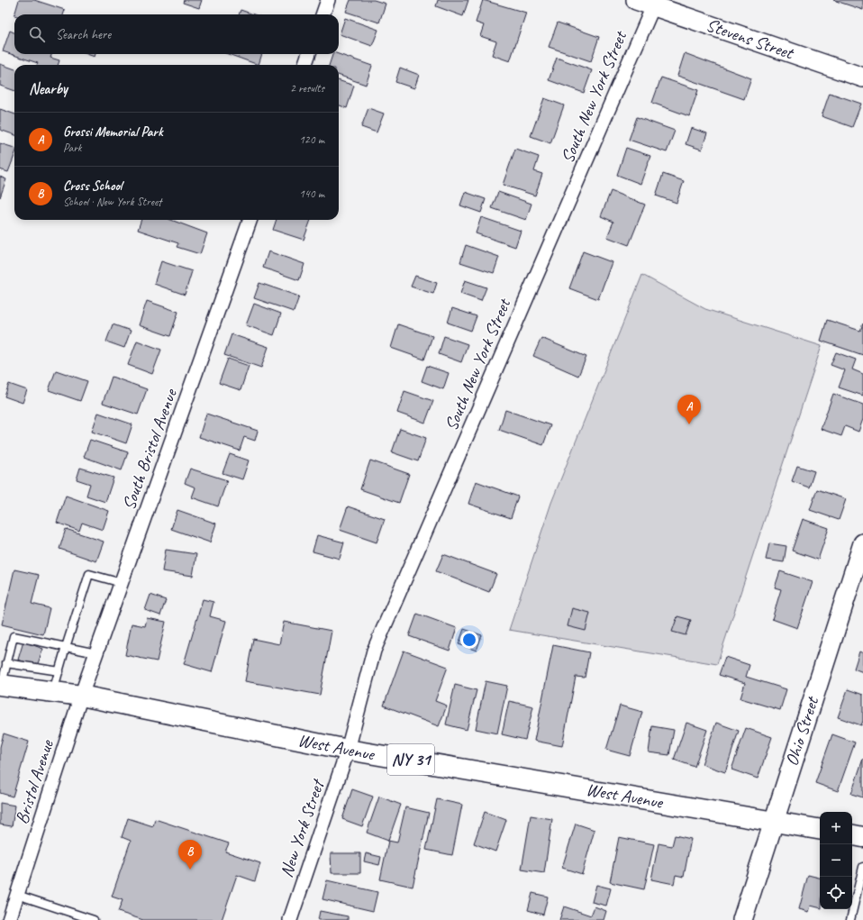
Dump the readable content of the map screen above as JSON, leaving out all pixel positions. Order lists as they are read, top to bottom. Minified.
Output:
{"streets":{"highway":["West Avenue","NY 31"],"street":["Stevens Street","South New York Street","South Bristol Avenue","Ohio Street","Bristol Avenue","New York Street"]},"crossings":[["Stevens Street","South New York Street"],["South New York Street","West Avenue"],["South New York Street","New York Street"],["South Bristol Avenue","West Avenue"],["South Bristol Avenue","Bristol Avenue"],["Ohio Street","West Avenue"],["West Avenue","Bristol Avenue"],["West Avenue","New York Street"]],"page":{"search":"Search here","heading":["Nearby","2 results"],"list":[{"mark":"A","name":"Grossi Memorial Park","note":"Park","value":"120 m"},{"mark":"B","name":"Cross School","note":"School · New York Street","value":"140 m"}],"pins":["A","B"],"map_buttons":["+","−"]}}
